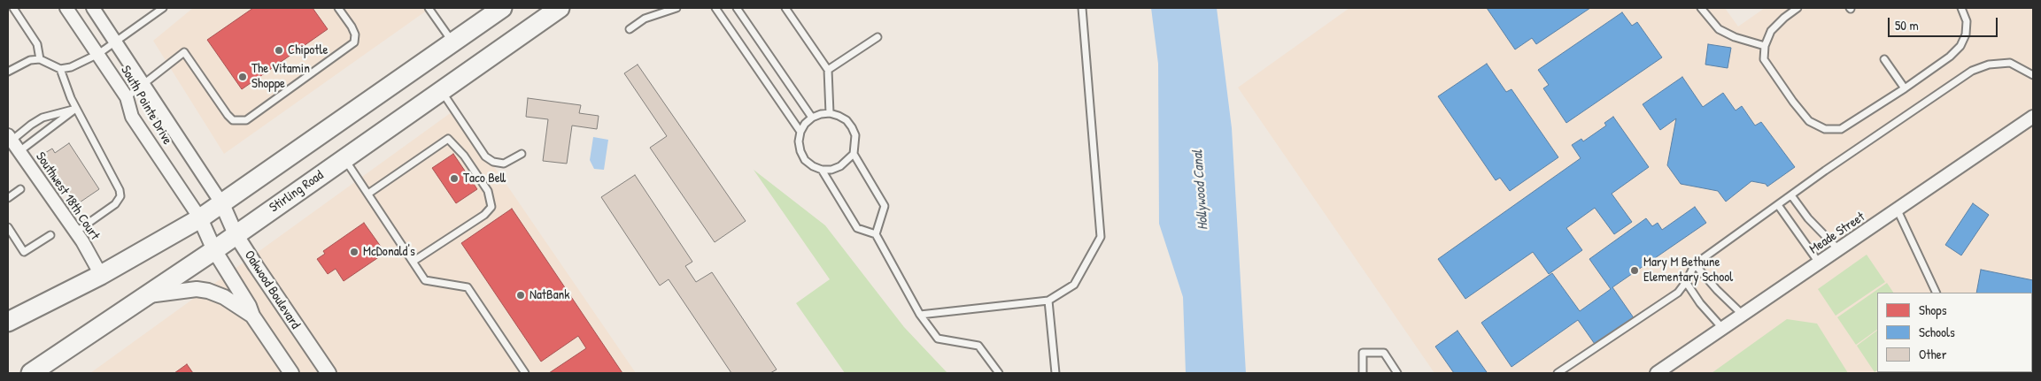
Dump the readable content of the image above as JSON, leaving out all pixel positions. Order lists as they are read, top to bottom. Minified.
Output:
{"streets":{"main road":["Stirling Road"],"street":["South Pointe Drive","Southwest 18th Court","Meade Street","Oakwood Boulevard"]},"crossings":[["South Pointe Drive","Oakwood Boulevard"],["Stirling Road","Oakwood Boulevard"]],"water":["Hollywood Canal"],"places":["Chipotle","The Vitamin Shoppe","Taco Bell","McDonald's","Mary M Bethune Elementary School","NatBank"],"legend":["Shops","Schools","Other"],"scale_bar":"50 m"}
